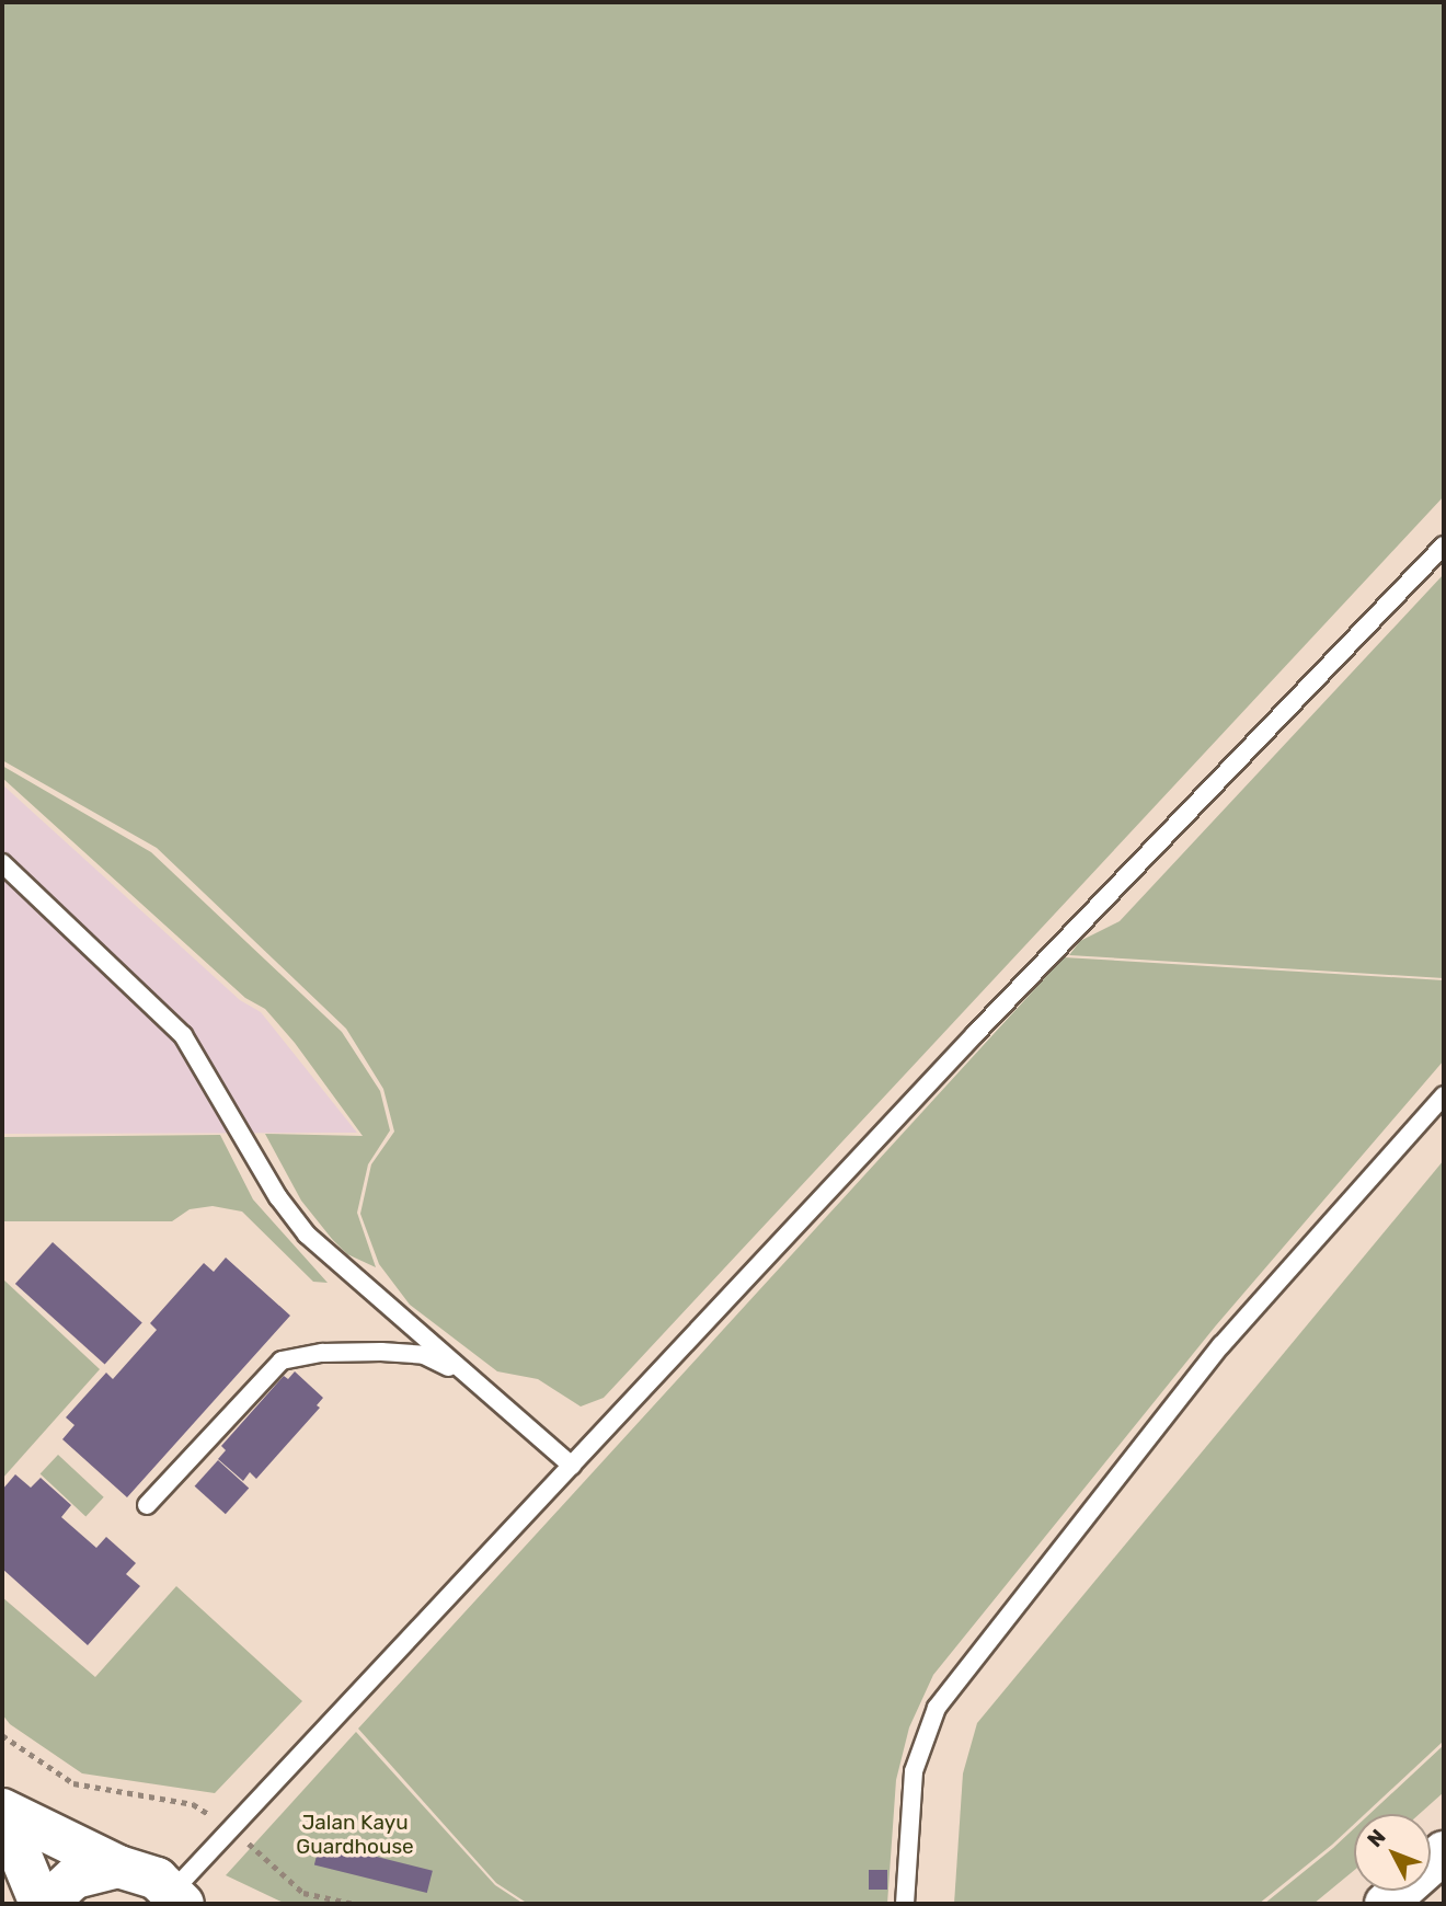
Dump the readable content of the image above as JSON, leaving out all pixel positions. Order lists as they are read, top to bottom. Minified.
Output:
{"parks":["Jalan Kayu Guardhouse"],"north":"top left"}
